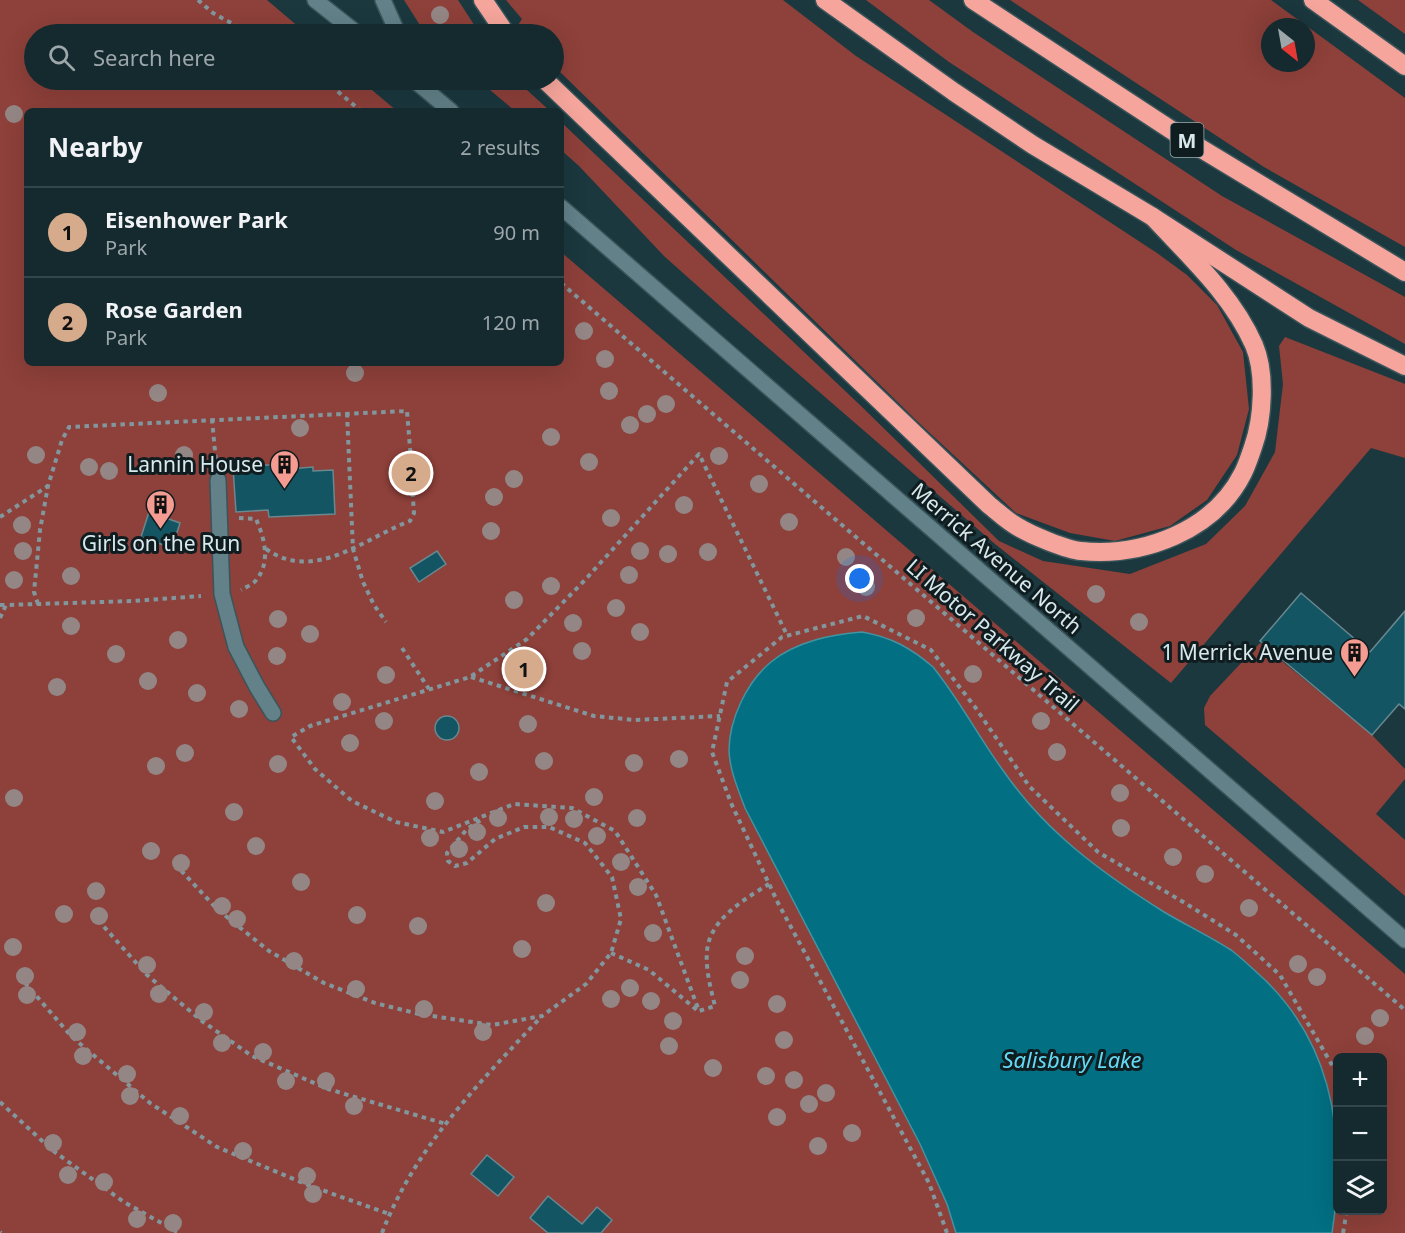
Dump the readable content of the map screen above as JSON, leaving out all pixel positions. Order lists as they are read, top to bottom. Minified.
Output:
{"streets":{"highway":["M"],"main road":["Merrick Avenue North"],"path":["LI Motor Parkway Trail"]},"water":["Salisbury Lake"],"places":{"building":["Lannin House","Girls on the Run","1 Merrick Avenue"]},"north":"bottom right","page":{"search":"Search here","heading":["Nearby","2 results"],"list":[{"mark":"1","name":"Eisenhower Park","note":"Park","value":"90 m"},{"mark":"2","name":"Rose Garden","note":"Park","value":"120 m"}],"pins":["2","1"],"map_buttons":["+","−"]}}
